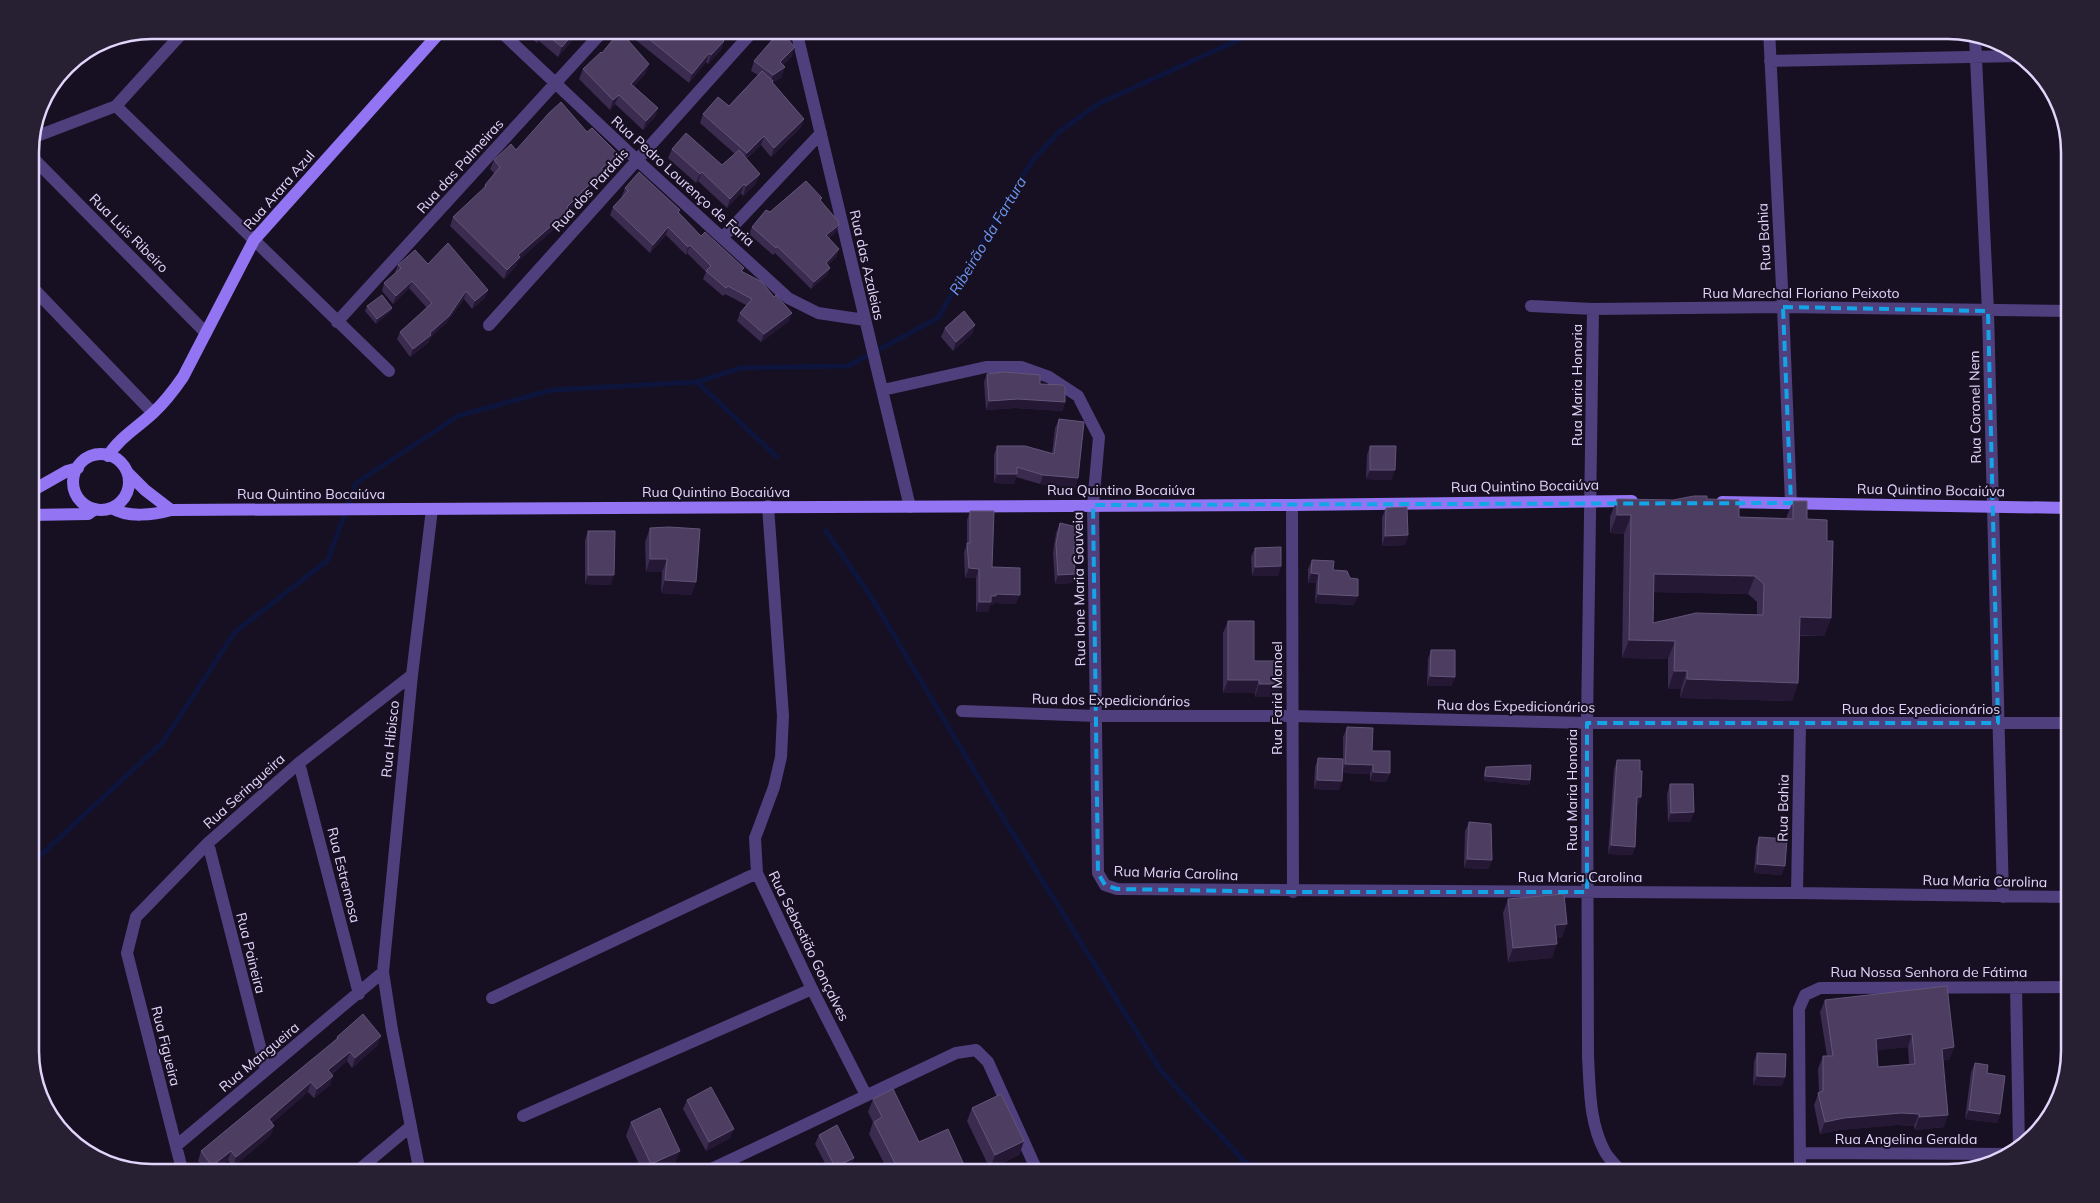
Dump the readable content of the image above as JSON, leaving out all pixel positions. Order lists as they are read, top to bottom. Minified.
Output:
{"streets":{"street":["Rua das Palmeiras","Rua Pedro Lourenço de Faria","Rua Arara Azul","Rua dos Pardais","Rua Luis Ribeiro","Rua Bahia","Rua das Azaleias","Rua Marechal Floriano Peixoto","Rua Maria Honoria","Rua Coronel Nem","Rua Quintino Bocaiúva","Rua Ione Maria Gouveia","Rua Farid Manoel","Rua dos Expedicionários","Rua Hibisco","Rua Seringueira","Rua Maria Carolina","Rua Estremosa","Rua Sebastião Gonçalves","Rua Paineira","Rua Nossa Senhora de Fátima","Rua Figueira","Rua Mangueira","Rua Angelina Geralda"]},"crossings":[["Rua das Palmeiras","Rua Pedro Lourenço de Faria"],["Rua Pedro Lourenço de Faria","Rua dos Pardais"],["Rua Pedro Lourenço de Faria","Rua das Azaleias"],["Rua Arara Azul","Rua Luis Ribeiro"],["Rua Arara Azul","Rua Quintino Bocaiúva"],["Rua Bahia","Rua Marechal Floriano Peixoto"],["Rua Bahia","Rua Quintino Bocaiúva"],["Rua Bahia","Rua dos Expedicionários"],["Rua Bahia","Rua Maria Carolina"],["Rua das Azaleias","Rua Quintino Bocaiúva"],["Rua das Azaleias","Rua Ione Maria Gouveia"],["Rua Marechal Floriano Peixoto","Rua Maria Honoria"],["Rua Marechal Floriano Peixoto","Rua Coronel Nem"],["Rua Maria Honoria","Rua Quintino Bocaiúva"],["Rua Maria Honoria","Rua dos Expedicionários"],["Rua Maria Honoria","Rua Maria Carolina"],["Rua Coronel Nem","Rua Quintino Bocaiúva"],["Rua Coronel Nem","Rua dos Expedicionários"],["Rua Coronel Nem","Rua Maria Carolina"],["Rua Quintino Bocaiúva","Rua Ione Maria Gouveia"],["Rua Quintino Bocaiúva","Rua Farid Manoel"],["Rua Quintino Bocaiúva","Rua Hibisco"],["Rua Quintino Bocaiúva","Rua Sebastião Gonçalves"],["Rua Ione Maria Gouveia","Rua dos Expedicionários"],["Rua Ione Maria Gouveia","Rua Maria Carolina"],["Rua Farid Manoel","Rua dos Expedicionários"],["Rua Farid Manoel","Rua Maria Carolina"],["Rua Hibisco","Rua Seringueira"],["Rua Hibisco","Rua Mangueira"],["Rua Seringueira","Rua Estremosa"],["Rua Seringueira","Rua Paineira"],["Rua Seringueira","Rua Figueira"],["Rua Estremosa","Rua Mangueira"],["Rua Paineira","Rua Mangueira"],["Rua Nossa Senhora de Fátima","Rua Angelina Geralda"],["Rua Figueira","Rua Mangueira"]],"water":["Ribeirão da Fartura"]}
